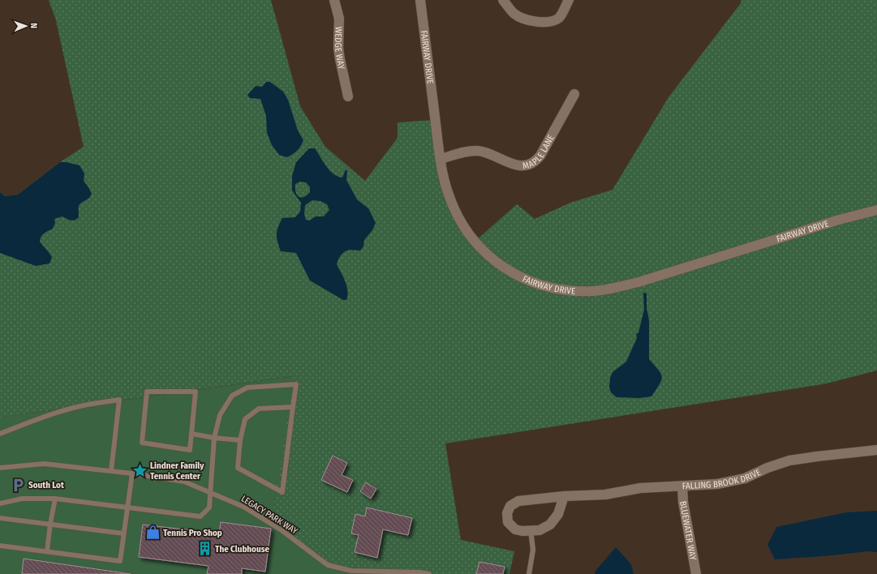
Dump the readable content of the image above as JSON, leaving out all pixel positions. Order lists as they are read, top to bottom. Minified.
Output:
{"streets":{"street":["WEDGE WAY","FAIRWAY DRIVE","MAPLE LANE","FALLING BROOK DRIVE","BLUEWATER WAY"],"lane":["LEGACY PARK WAY"]},"crossings":[["FAIRWAY DRIVE","MAPLE LANE"],["FALLING BROOK DRIVE","BLUEWATER WAY"]],"places":{"place":["Lindner Family Tennis Center"],"parking":["South Lot"],"shop":["Tennis Pro Shop"],"building":["The Clubhouse"]},"north":"right"}
